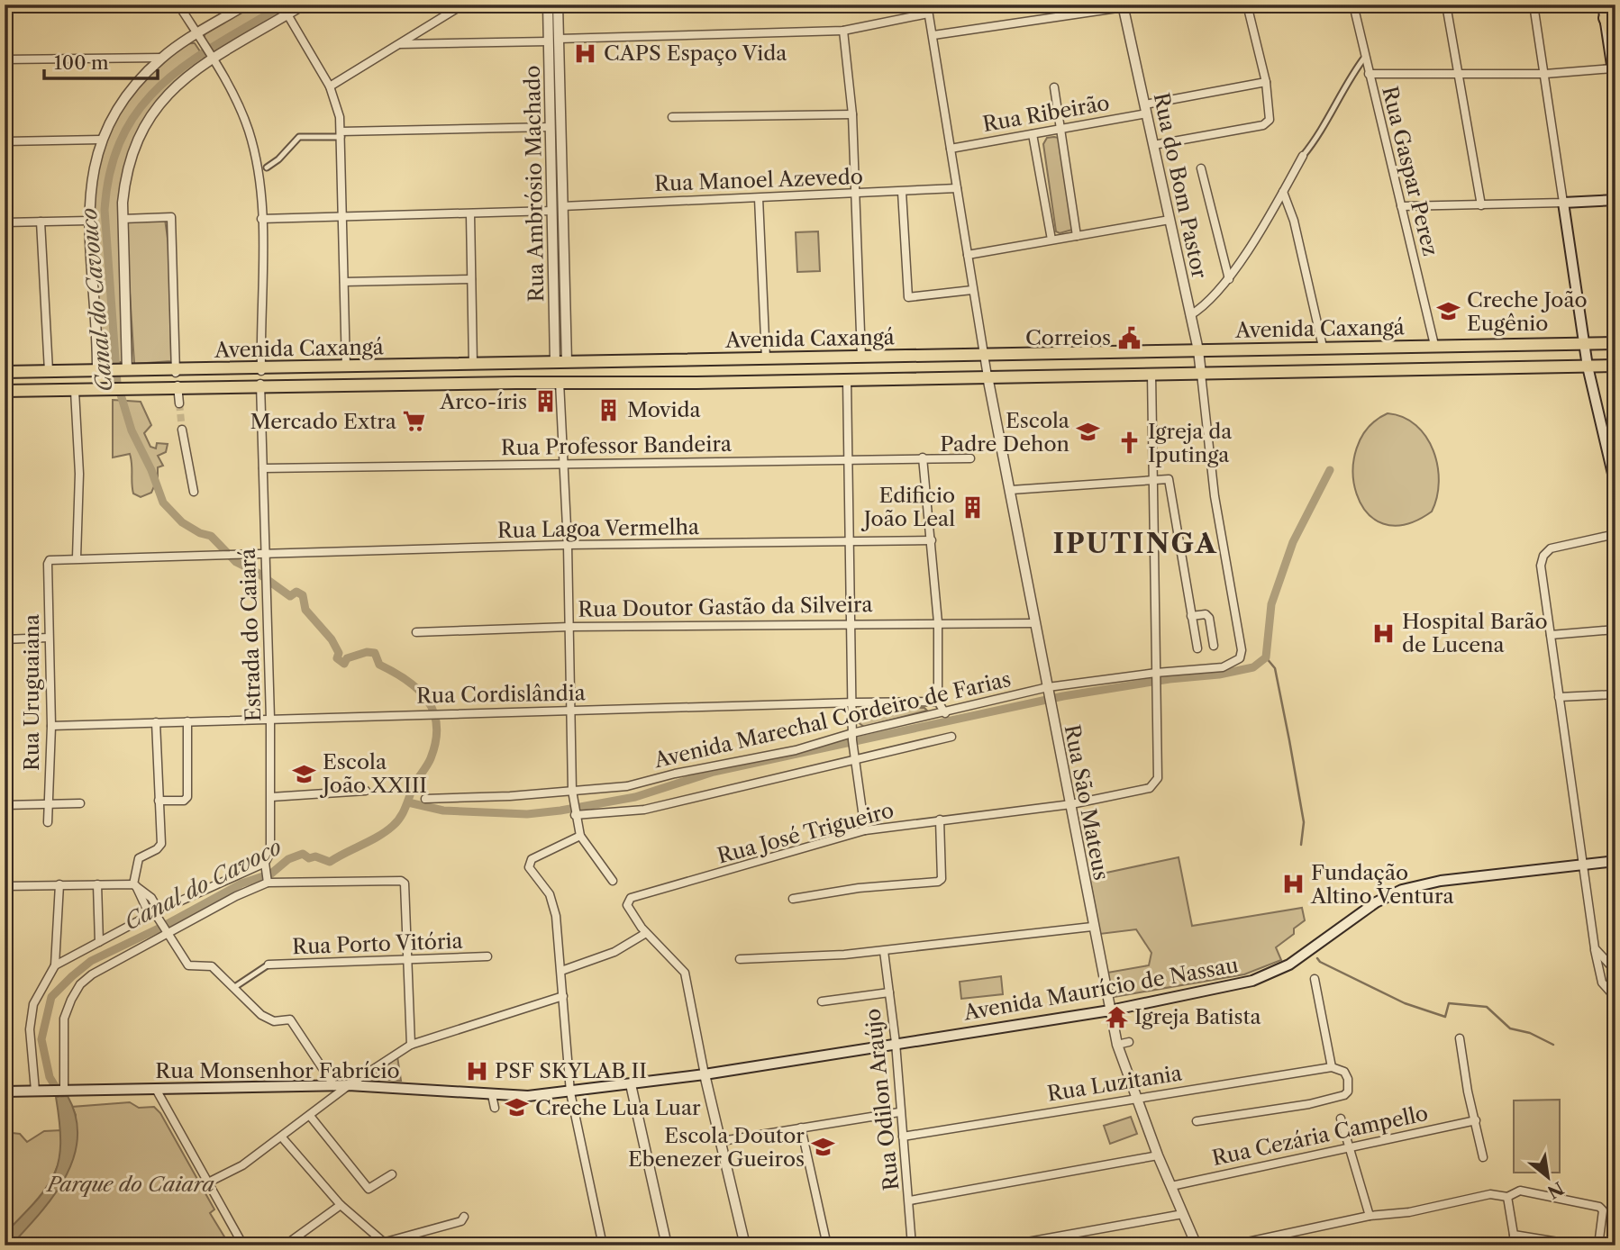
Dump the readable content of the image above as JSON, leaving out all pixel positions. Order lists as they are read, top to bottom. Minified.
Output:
{"streets":{"main road":["Avenida Caxangá","Avenida Maurício de Nassau","Rua Monsenhor Fabrício"],"street":["Rua Ribeirão","Rua Gaspar Perez","Rua Manoel Azevedo","Rua Ambrósio Machado","Rua do Bom Pastor","Rua Professor Bandeira","Rua Lagoa Vermelha","Rua Doutor Gastão da Silveira","Estrada do Caiará","Rua Uruguaiana","Rua Cordislândia","Avenida Marechal Cordeiro de Farias","Rua São Mateus","Rua José Trigueiro","Rua Porto Vitória","Rua Luzitania","Rua Odilon Araújo","Rua Cezária Campello"]},"crossings":[["Rua Ribeirão","Rua do Bom Pastor"],["Rua Ribeirão","Rua São Mateus"],["Rua Gaspar Perez","Avenida Caxangá"],["Rua Manoel Azevedo","Rua Ambrósio Machado"],["Rua Manoel Azevedo","Rua São Mateus"],["Rua Ambrósio Machado","Avenida Caxangá"],["Rua do Bom Pastor","Avenida Caxangá"],["Rua do Bom Pastor","Avenida Marechal Cordeiro de Farias"],["Avenida Caxangá","Estrada do Caiará"],["Avenida Caxangá","Avenida Marechal Cordeiro de Farias"],["Avenida Caxangá","Rua São Mateus"],["Rua Professor Bandeira","Estrada do Caiará"],["Rua Lagoa Vermelha","Estrada do Caiará"],["Rua Lagoa Vermelha","Rua Uruguaiana"],["Rua Doutor Gastão da Silveira","Rua São Mateus"],["Estrada do Caiará","Rua Cordislândia"],["Rua Uruguaiana","Rua Cordislândia"],["Avenida Marechal Cordeiro de Farias","Rua São Mateus"],["Avenida Marechal Cordeiro de Farias","Rua José Trigueiro"],["Rua São Mateus","Rua José Trigueiro"],["Rua São Mateus","Avenida Maurício de Nassau"],["Rua São Mateus","Rua Luzitania"],["Rua São Mateus","Rua Cezária Campello"],["Avenida Maurício de Nassau","Rua Monsenhor Fabrício"],["Avenida Maurício de Nassau","Rua Odilon Araújo"],["Rua Luzitania","Rua Odilon Araújo"]],"districts":["IPUTINGA"],"water":["Canal do Cavouco","Canal do Cavoco"],"parks":["Parque do Caiara"],"places":{"hospital":["CAPS Espaço Vida","Hospital Barão de Lucena","Fundação Altino Ventura","PSF SKYLAB II"],"school or university":["Creche João Eugênio","Escola Padre Dehon","Escola João XXIII","Creche Lua Luar","Escola Doutor Ebenezer Gueiros"],"public building":["Correios"],"building":["Arco-íris","Movida","Edificio João Leal"],"supermarket":["Mercado Extra"],"church":["Igreja da Iputinga"],"temple":["Igreja Batista"]},"scale_bar":"100 m","north":"bottom right"}
